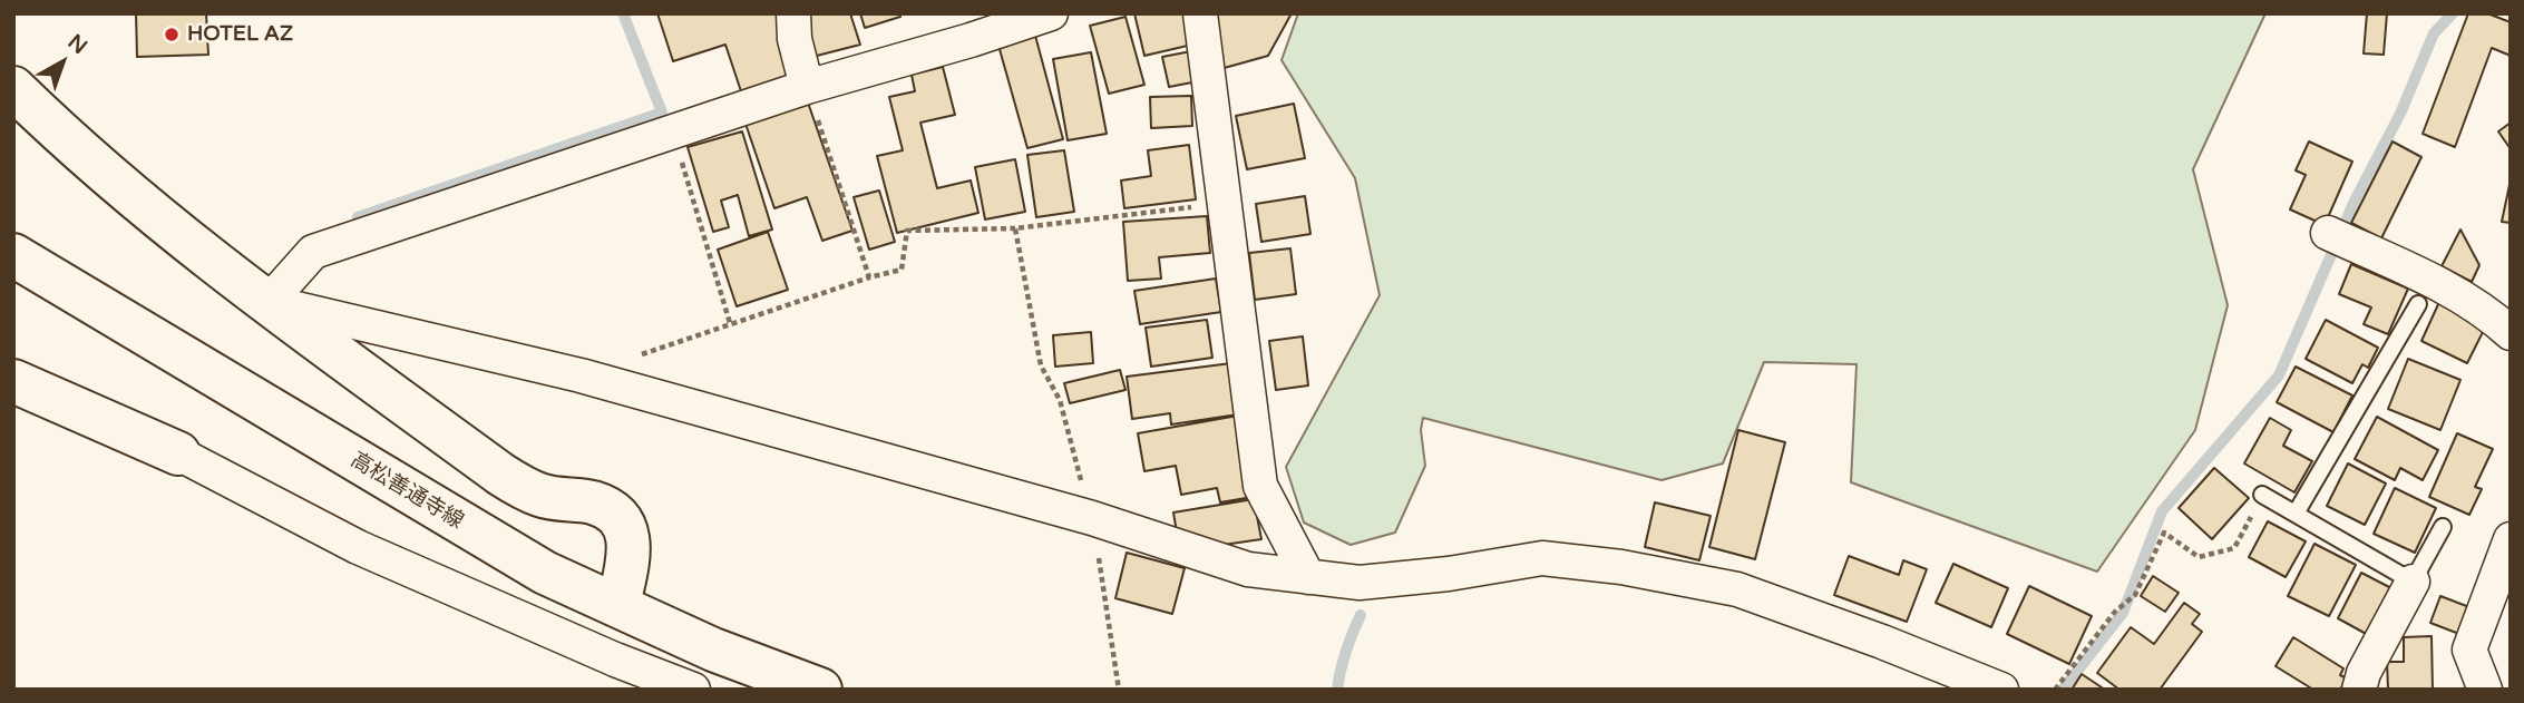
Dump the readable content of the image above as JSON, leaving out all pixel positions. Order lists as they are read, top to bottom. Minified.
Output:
{"streets":{"street":["高松善通寺線"]},"places":["HOTEL AZ"],"north":"top right"}
